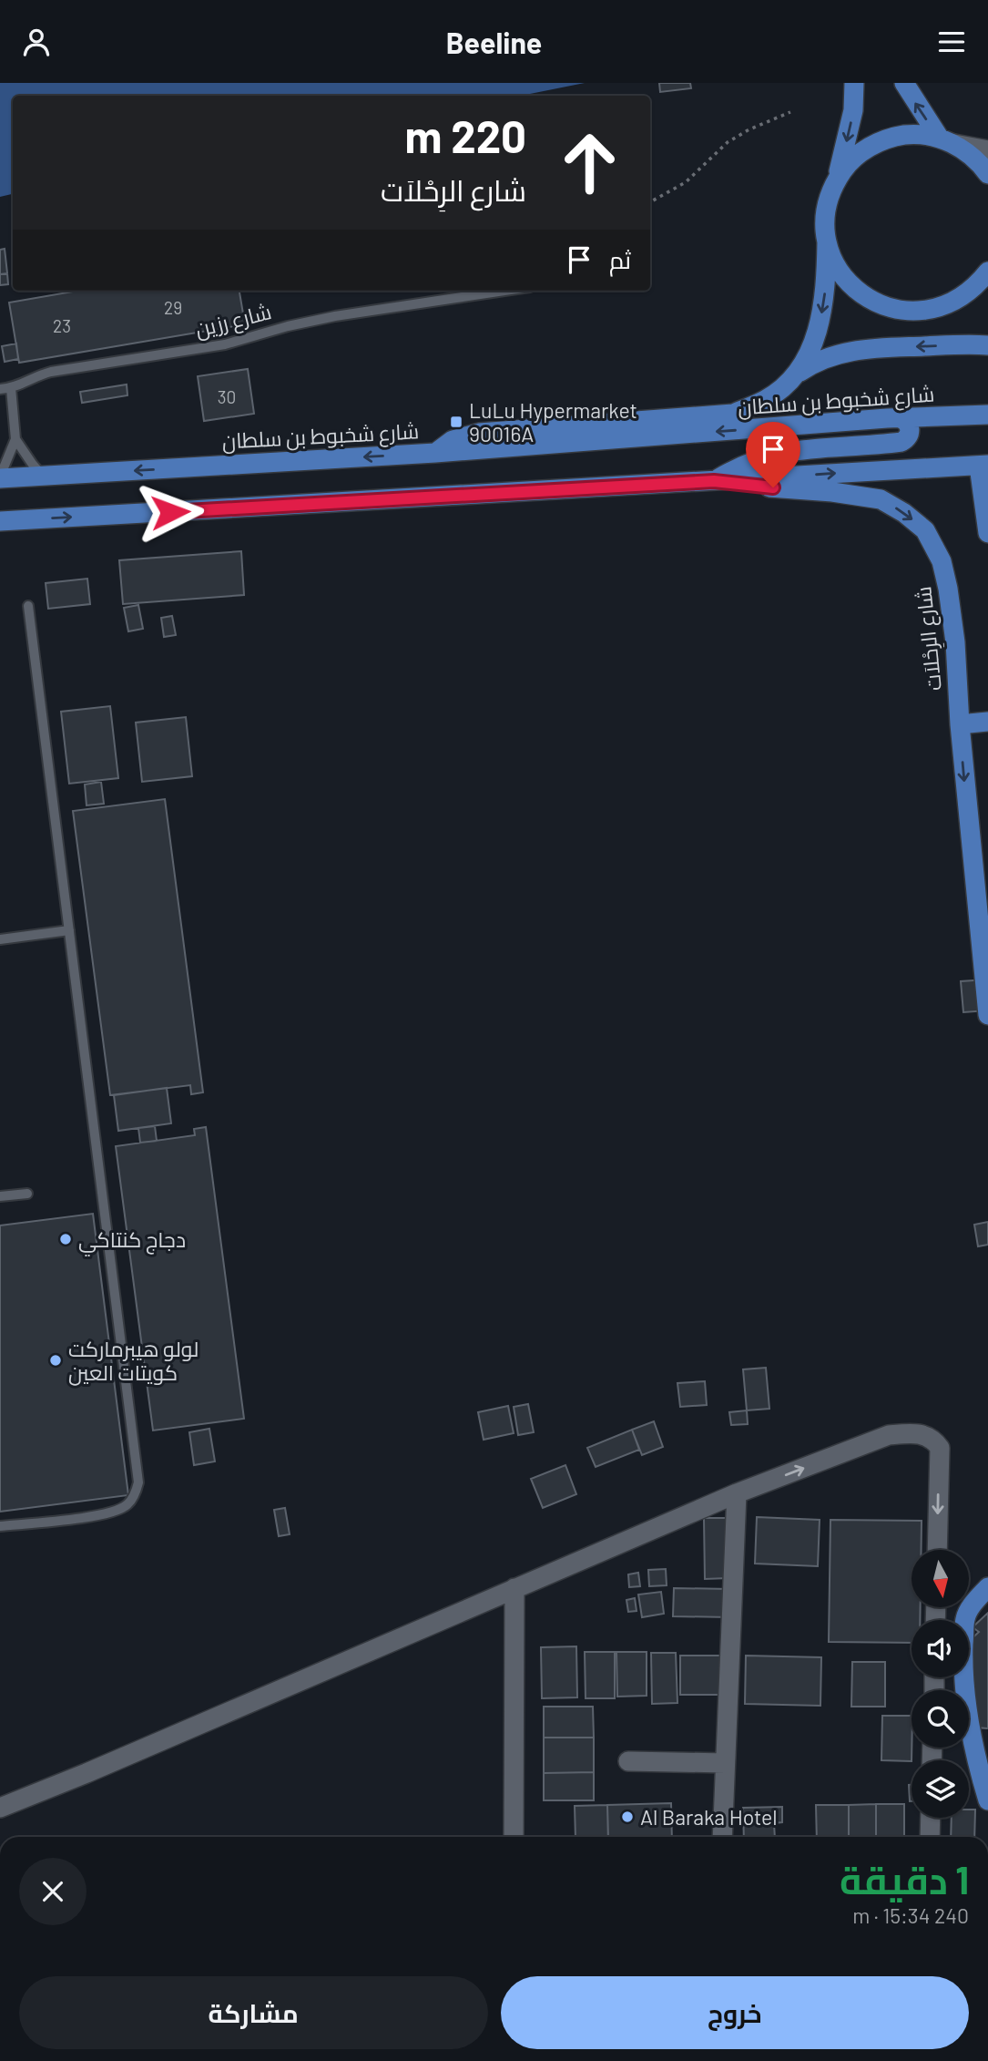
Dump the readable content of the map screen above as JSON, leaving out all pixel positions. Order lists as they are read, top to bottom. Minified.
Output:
{"streets":{"main road":["شارع شخبوط بن سلطان","شارع الرِحْلاَت"],"lane":["شارع رزين"]},"one_way":["شارع الرِحْلاَت"],"places":{"transit":["LuLu Hypermarket 90016A"],"other":["دجاج كنتاكي","لولو هيبرماركت كويتات العين","Al Baraka Hotel"]},"house_numbers":["29","23","30"],"north":"bottom","page":{"header":"Beeline","turn":["220 m","شارع الرِحْلاَت"],"then":"ثم","heading":["1 دقيقة","240 m · 15:34"],"buttons":["خروج","مشاركة"]}}
